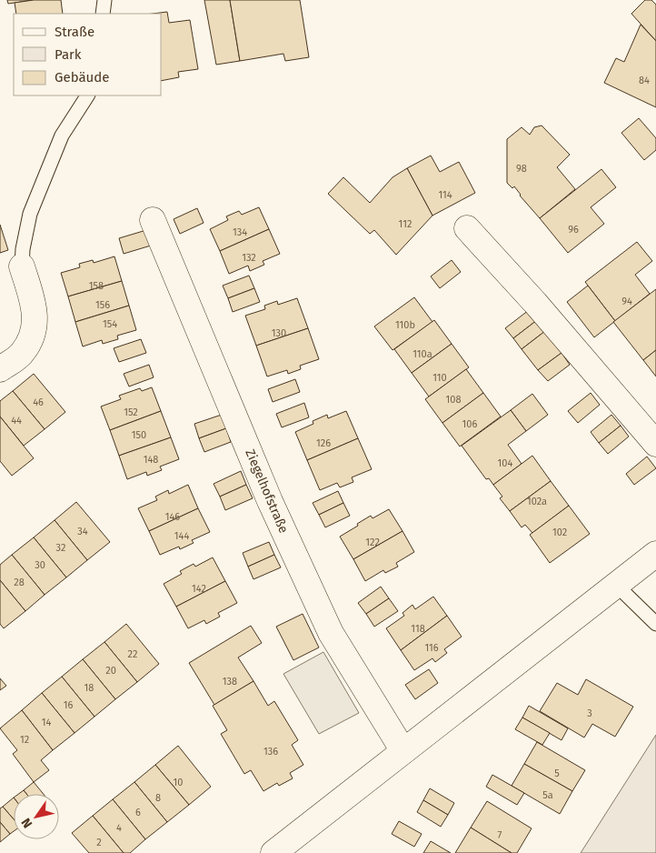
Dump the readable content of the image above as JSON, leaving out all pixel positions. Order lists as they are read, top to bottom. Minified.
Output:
{"streets":{"street":["Ziegelhofstraße"]},"house_numbers":["84","98","114","112","96","134","132","158","94","156","154","110b","130","110a","110","108","46","152","44","106","150","126","148","104","102a","146","34","102","144","122","32","30","28","142","118","116","22","20","138","18","16","3","14","12","136","5","10","5a","8","6","4","7","2"],"legend":["Straße","Park","Gebäude"],"north":"bottom left"}
